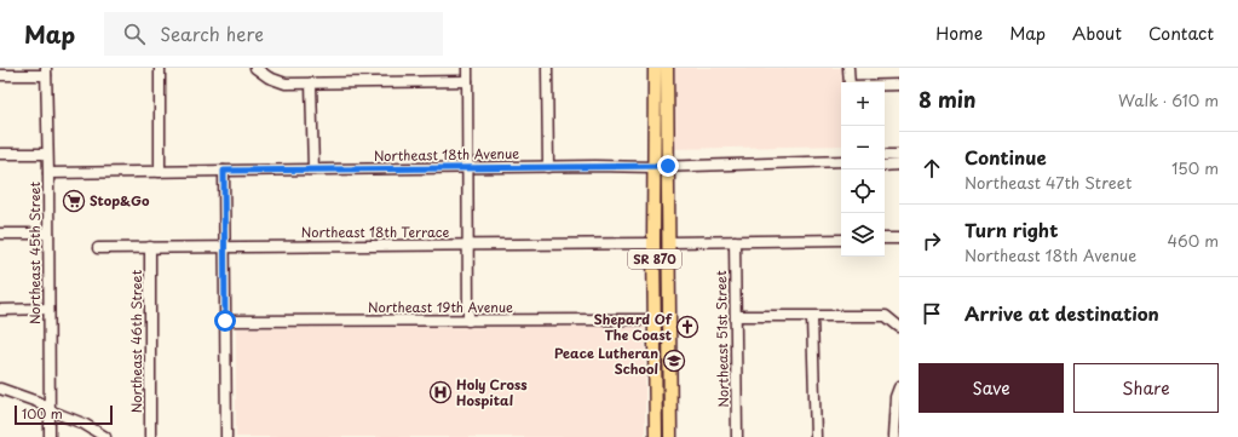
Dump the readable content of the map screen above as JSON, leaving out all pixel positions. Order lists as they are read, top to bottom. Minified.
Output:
{"streets":{"main road":["SR 870"],"street":["Northeast 18th Avenue","Northeast 18th Terrace","Northeast 45th Street","Northeast 19th Avenue","Northeast 51st Street","Northeast 46th Street"]},"crossings":[["Northeast 18th Avenue","Northeast 45th Street"],["Northeast 18th Avenue","SR 870"],["Northeast 18th Terrace","SR 870"],["Northeast 18th Terrace","Northeast 46th Street"],["SR 870","Northeast 19th Avenue"]],"places":{"supermarket":["Stop&Go"],"church":["Shepard Of The Coast"],"school or university":["Peace Lutheran School"],"hospital":["Holy Cross Hospital"]},"scale_bar":"100 m","page":{"header":"Map","search":"Search here","nav":["Home","Map","About","Contact"],"heading":["8 min","Walk · 610 m"],"map_buttons":["+","−"],"list":[["Continue","Northeast 47th Street","150 m"],["Turn right","Northeast 18th Avenue","460 m"],"Arrive at destination"],"buttons":["Save","Share"],"scale":"100 m"}}
